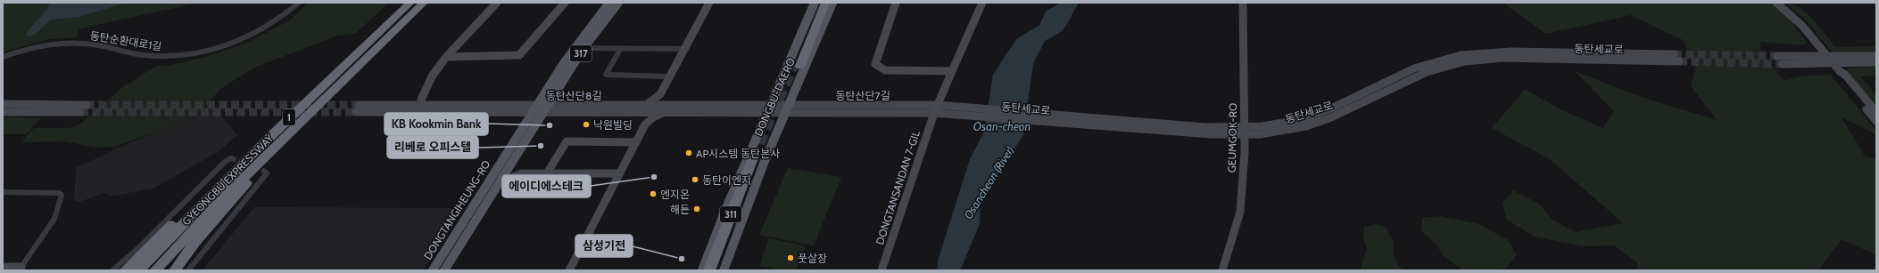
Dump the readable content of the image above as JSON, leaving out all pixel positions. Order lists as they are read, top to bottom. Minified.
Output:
{"streets":{"highway":["DONGBU-DAERO","1","GYEONGBU EXPRESSWAY","311"],"main road":["동탄세교로","317","동탄산단8길","동탄산단7길","GEUMGOK-RO","DONGTANSANDAN 7-GIL","DONGTANGIHEUNG-RO"],"street":["동탄순환대로1길"]},"crossings":[["동탄세교로","동탄산단7길"],["동탄세교로","GEUMGOK-RO"],["동탄세교로","DONGTANSANDAN 7-GIL"],["동탄산단8길","동탄산단7길"],["동탄산단8길","DONGBU-DAERO"],["동탄산단8길","DONGTANGIHEUNG-RO"],["동탄산단7길","DONGBU-DAERO"],["동탄산단7길","DONGTANSANDAN 7-GIL"]],"water":["Osan-cheon","Osancheon (River)"],"places":["낙원빌딩","KB Kookmin Bank","리베로 오피스텔","AP시스템 동탄본사","에이디에스테크","동탄이엔지","엔지온","해든","풋살장","삼성기전"]}
